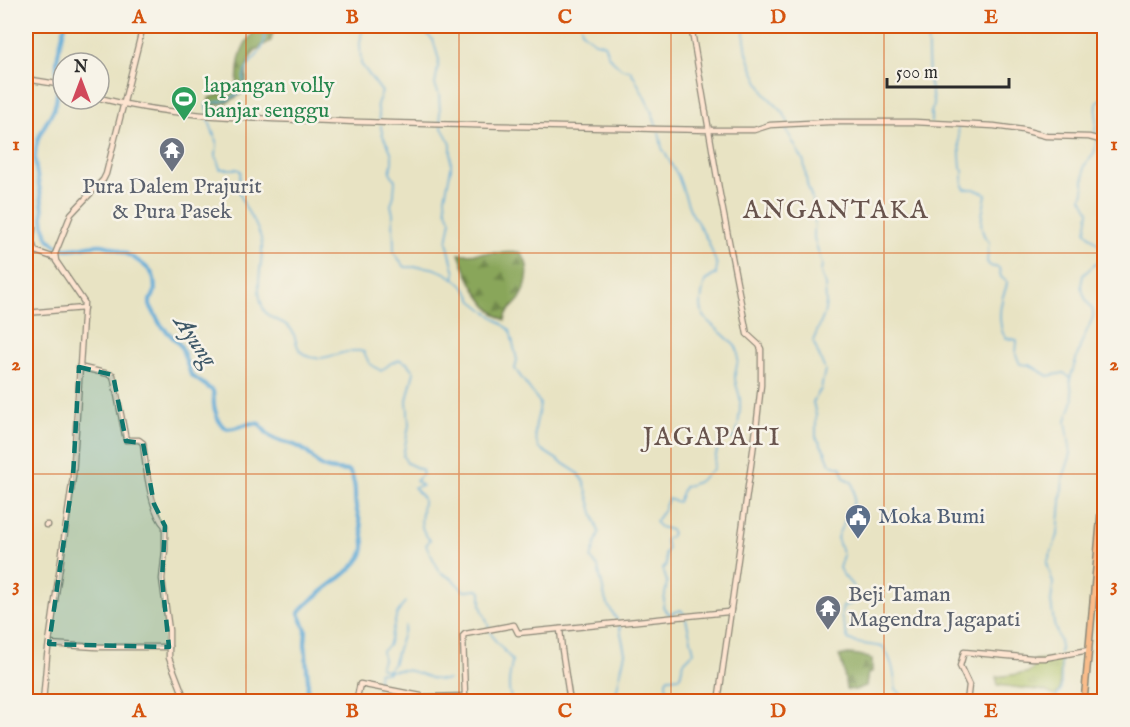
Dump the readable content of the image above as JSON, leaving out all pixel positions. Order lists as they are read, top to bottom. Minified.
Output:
{"districts":["ANGANTAKA","JAGAPATI"],"water":["Ayung"],"places":{"sports":["lapangan volly banjar senggu"],"temple":["Pura Dalem Prajurit & Pura Pasek","Beji Taman Magendra Jagapati"],"public building":["Moka Bumi"]},"scale_bar":"500 m","north":"top","grid":{"columns":["A","B","C","D","E"],"rows":["1","2","3"]}}
